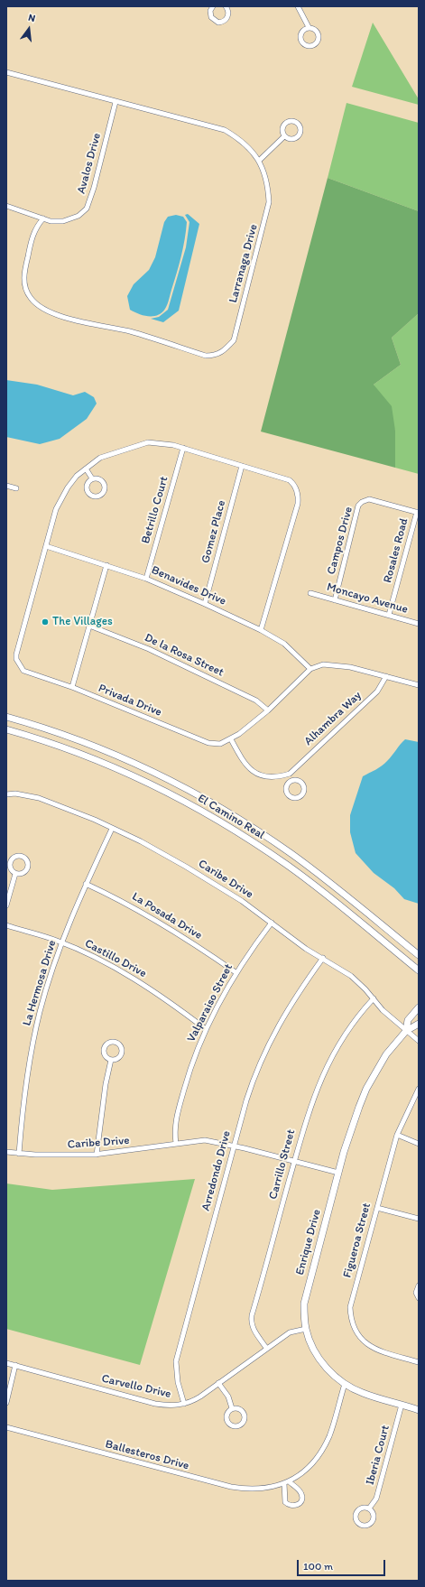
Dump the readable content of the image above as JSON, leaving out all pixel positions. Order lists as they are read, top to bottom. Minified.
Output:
{"streets":{"main road":["El Camino Real","Enrique Drive"],"street":["Avalos Drive","Larranaga Drive","Betrillo Court","Gomez Place","Campos Drive","Rosales Road","Benavides Drive","Moncayo Avenue","De la Rosa Street","Privada Drive","Alhambra Way","Caribe Drive","La Posada Drive","Castillo Drive","La Hermosa Drive","Valparaiso Street","Carrillo Street","Arredondo Drive","Figueroa Street","Carvello Drive","Ballesteros Drive","Iberia Court"]},"crossings":[["Avalos Drive","Larranaga Drive"],["Betrillo Court","Benavides Drive"],["Betrillo Court","Privada Drive"],["Gomez Place","Benavides Drive"],["Gomez Place","Privada Drive"],["Campos Drive","Rosales Road"],["Campos Drive","Moncayo Avenue"],["Rosales Road","Moncayo Avenue"],["Benavides Drive","Privada Drive"],["De la Rosa Street","Privada Drive"],["Privada Drive","Alhambra Way"],["Caribe Drive","La Hermosa Drive"],["Caribe Drive","Valparaiso Street"],["Caribe Drive","Carrillo Street"],["Caribe Drive","Arredondo Drive"],["Caribe Drive","Enrique Drive"],["La Posada Drive","La Hermosa Drive"],["La Posada Drive","Valparaiso Street"],["Castillo Drive","La Hermosa Drive"],["Castillo Drive","Valparaiso Street"],["Carrillo Street","Carvello Drive"],["Arredondo Drive","Carvello Drive"],["Enrique Drive","Carvello Drive"],["Enrique Drive","Ballesteros Drive"],["Enrique Drive","Iberia Court"]],"places":["The Villages"],"scale_bar":"100 m","north":"top"}
